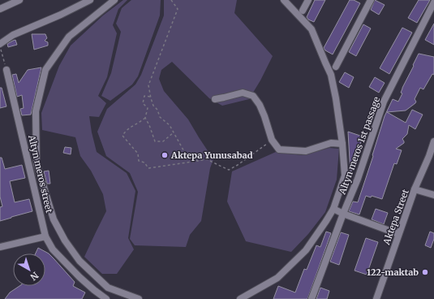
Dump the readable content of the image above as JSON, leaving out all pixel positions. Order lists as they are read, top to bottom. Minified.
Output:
{"streets":{"street":["Altyn meros 1st passage","Altyn meros street","Aktepa Street"]},"places":["Aktepa Yunusabad","122-maktab"],"north":"bottom right"}
